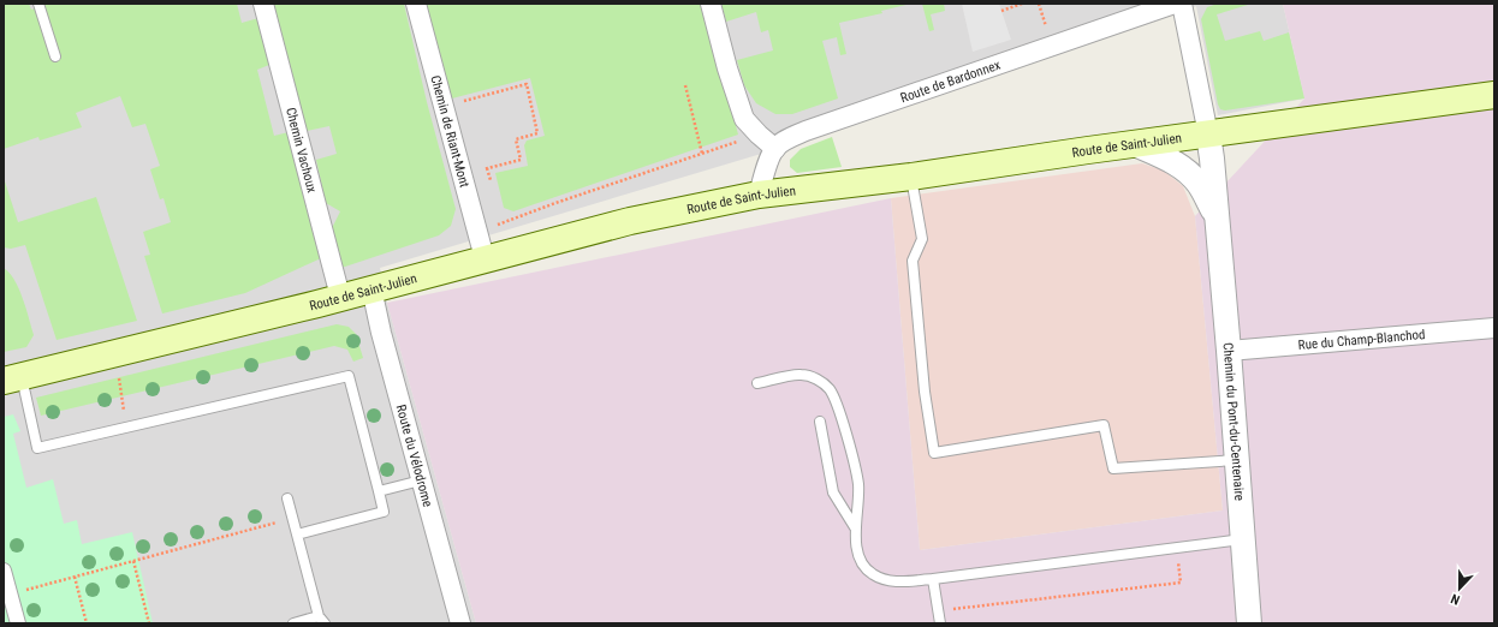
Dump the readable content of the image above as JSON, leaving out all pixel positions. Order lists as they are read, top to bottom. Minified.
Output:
{"streets":{"main road":["Route de Saint-Julien"],"street":["Route de Bardonnex","Chemin de Riant-Mont","Chemin Vachoux","Rue du Champ-Blanchod","Chemin du Pont-du-Centenaire","Route du Vélodrome"]},"crossings":[["Chemin de Riant-Mont","Route de Saint-Julien"],["Route de Saint-Julien","Chemin Vachoux"],["Route de Saint-Julien","Chemin du Pont-du-Centenaire"],["Route de Saint-Julien","Route du Vélodrome"],["Rue du Champ-Blanchod","Chemin du Pont-du-Centenaire"]],"north":"bottom"}
